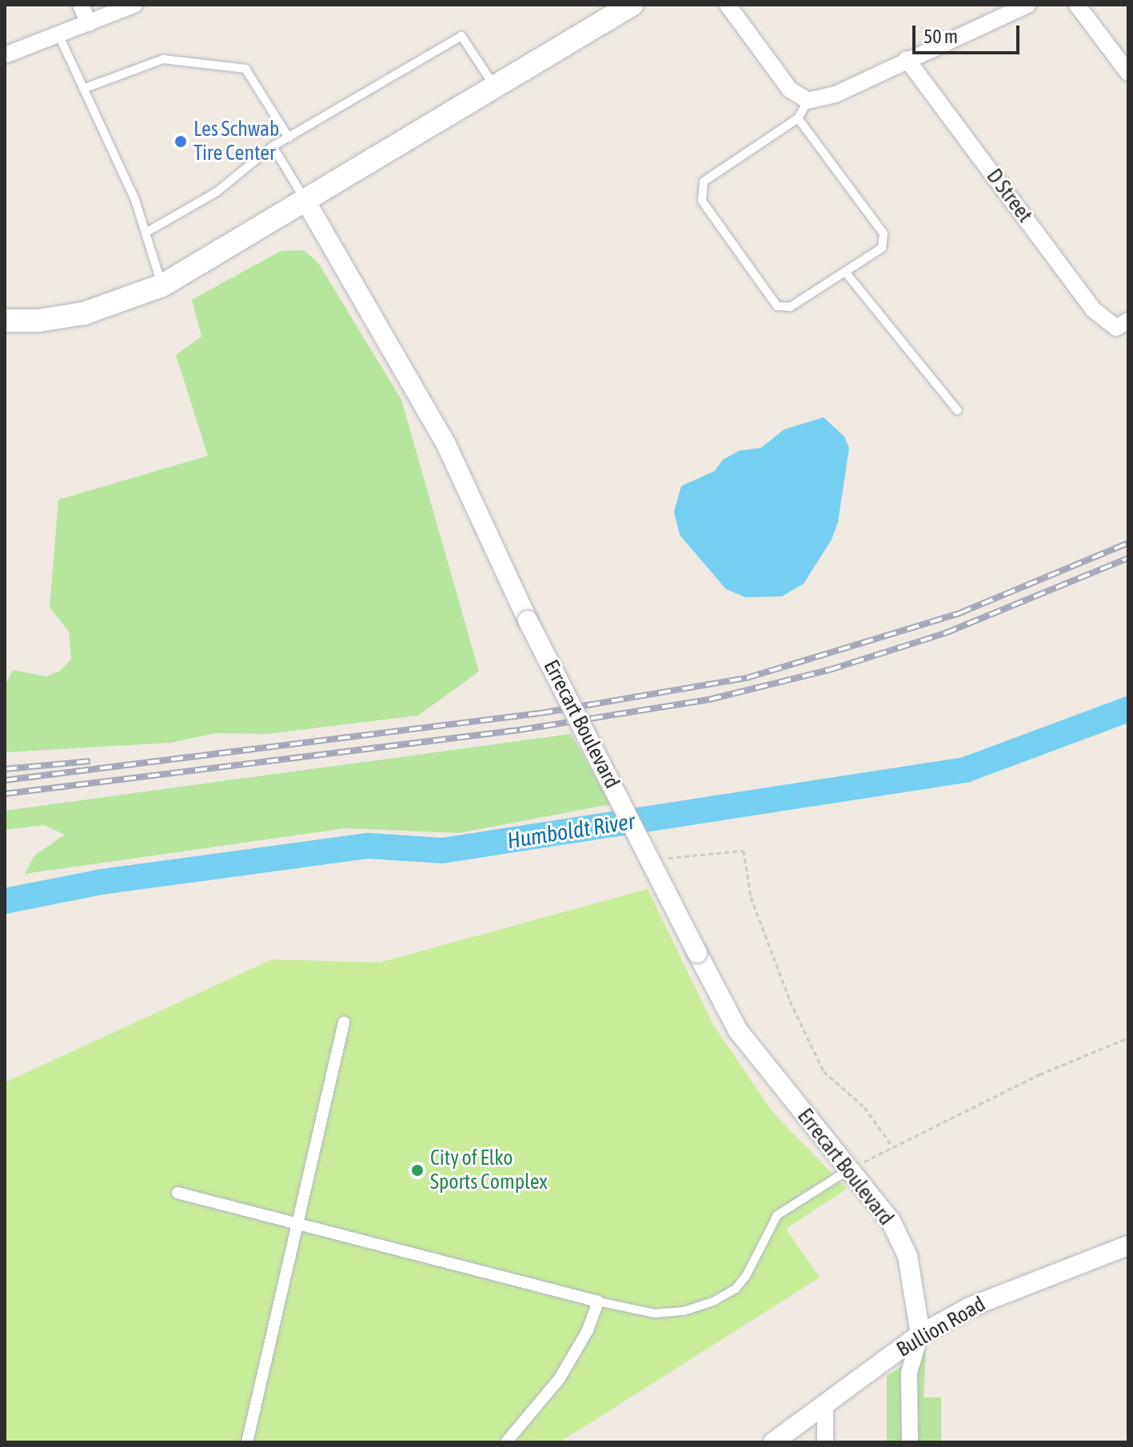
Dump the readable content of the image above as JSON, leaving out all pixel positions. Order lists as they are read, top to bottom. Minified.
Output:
{"streets":{"street":["D Street","Errecart Boulevard","Bullion Road"]},"crossings":[["Errecart Boulevard","Bullion Road"]],"water":["Humboldt River"],"places":["Les Schwab Tire Center","City of Elko Sports Complex"],"scale_bar":"50 m"}
